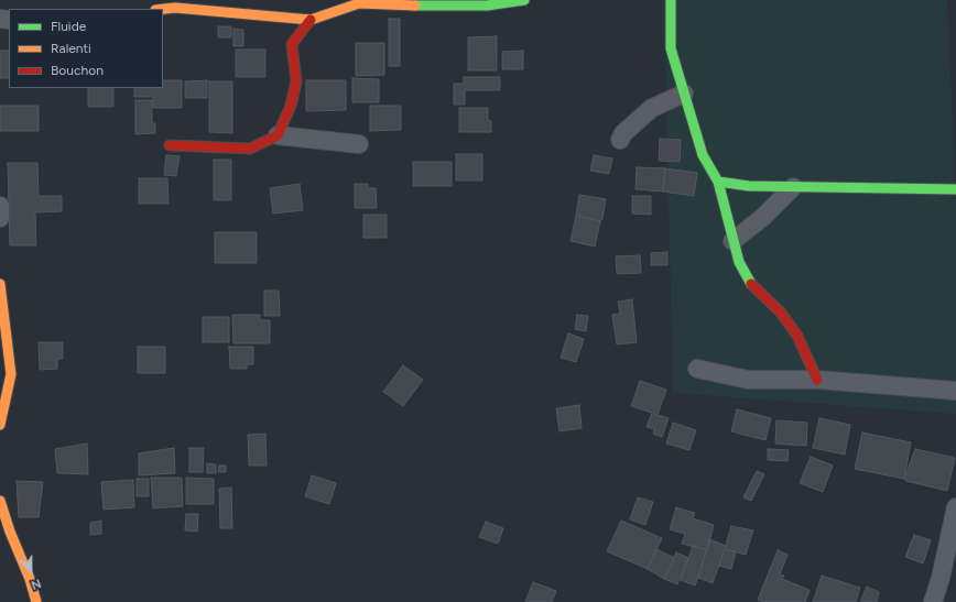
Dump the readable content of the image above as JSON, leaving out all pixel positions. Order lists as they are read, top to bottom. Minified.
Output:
{"legend":["Fluide","Ralenti","Bouchon"],"north":"bottom"}
